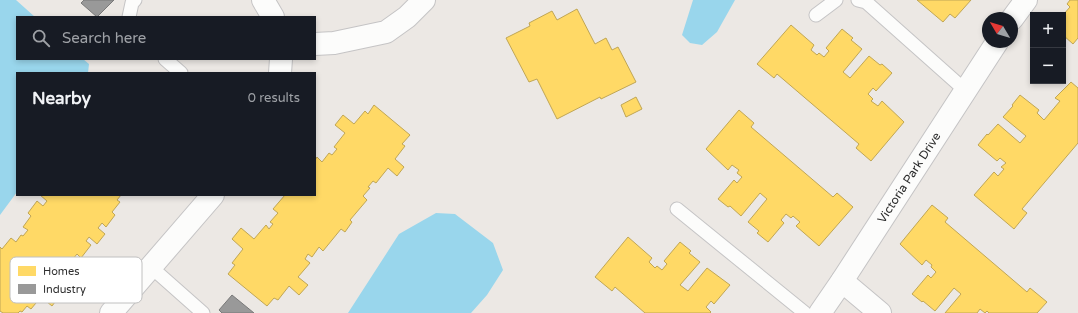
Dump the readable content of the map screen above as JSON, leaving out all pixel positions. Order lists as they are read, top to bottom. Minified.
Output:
{"streets":{"street":["Victoria Park Drive"]},"legend":["Homes","Industry"],"north":"top left","page":{"map_buttons":["+","−"],"search":"Search here","heading":["Nearby","0 results"]}}
